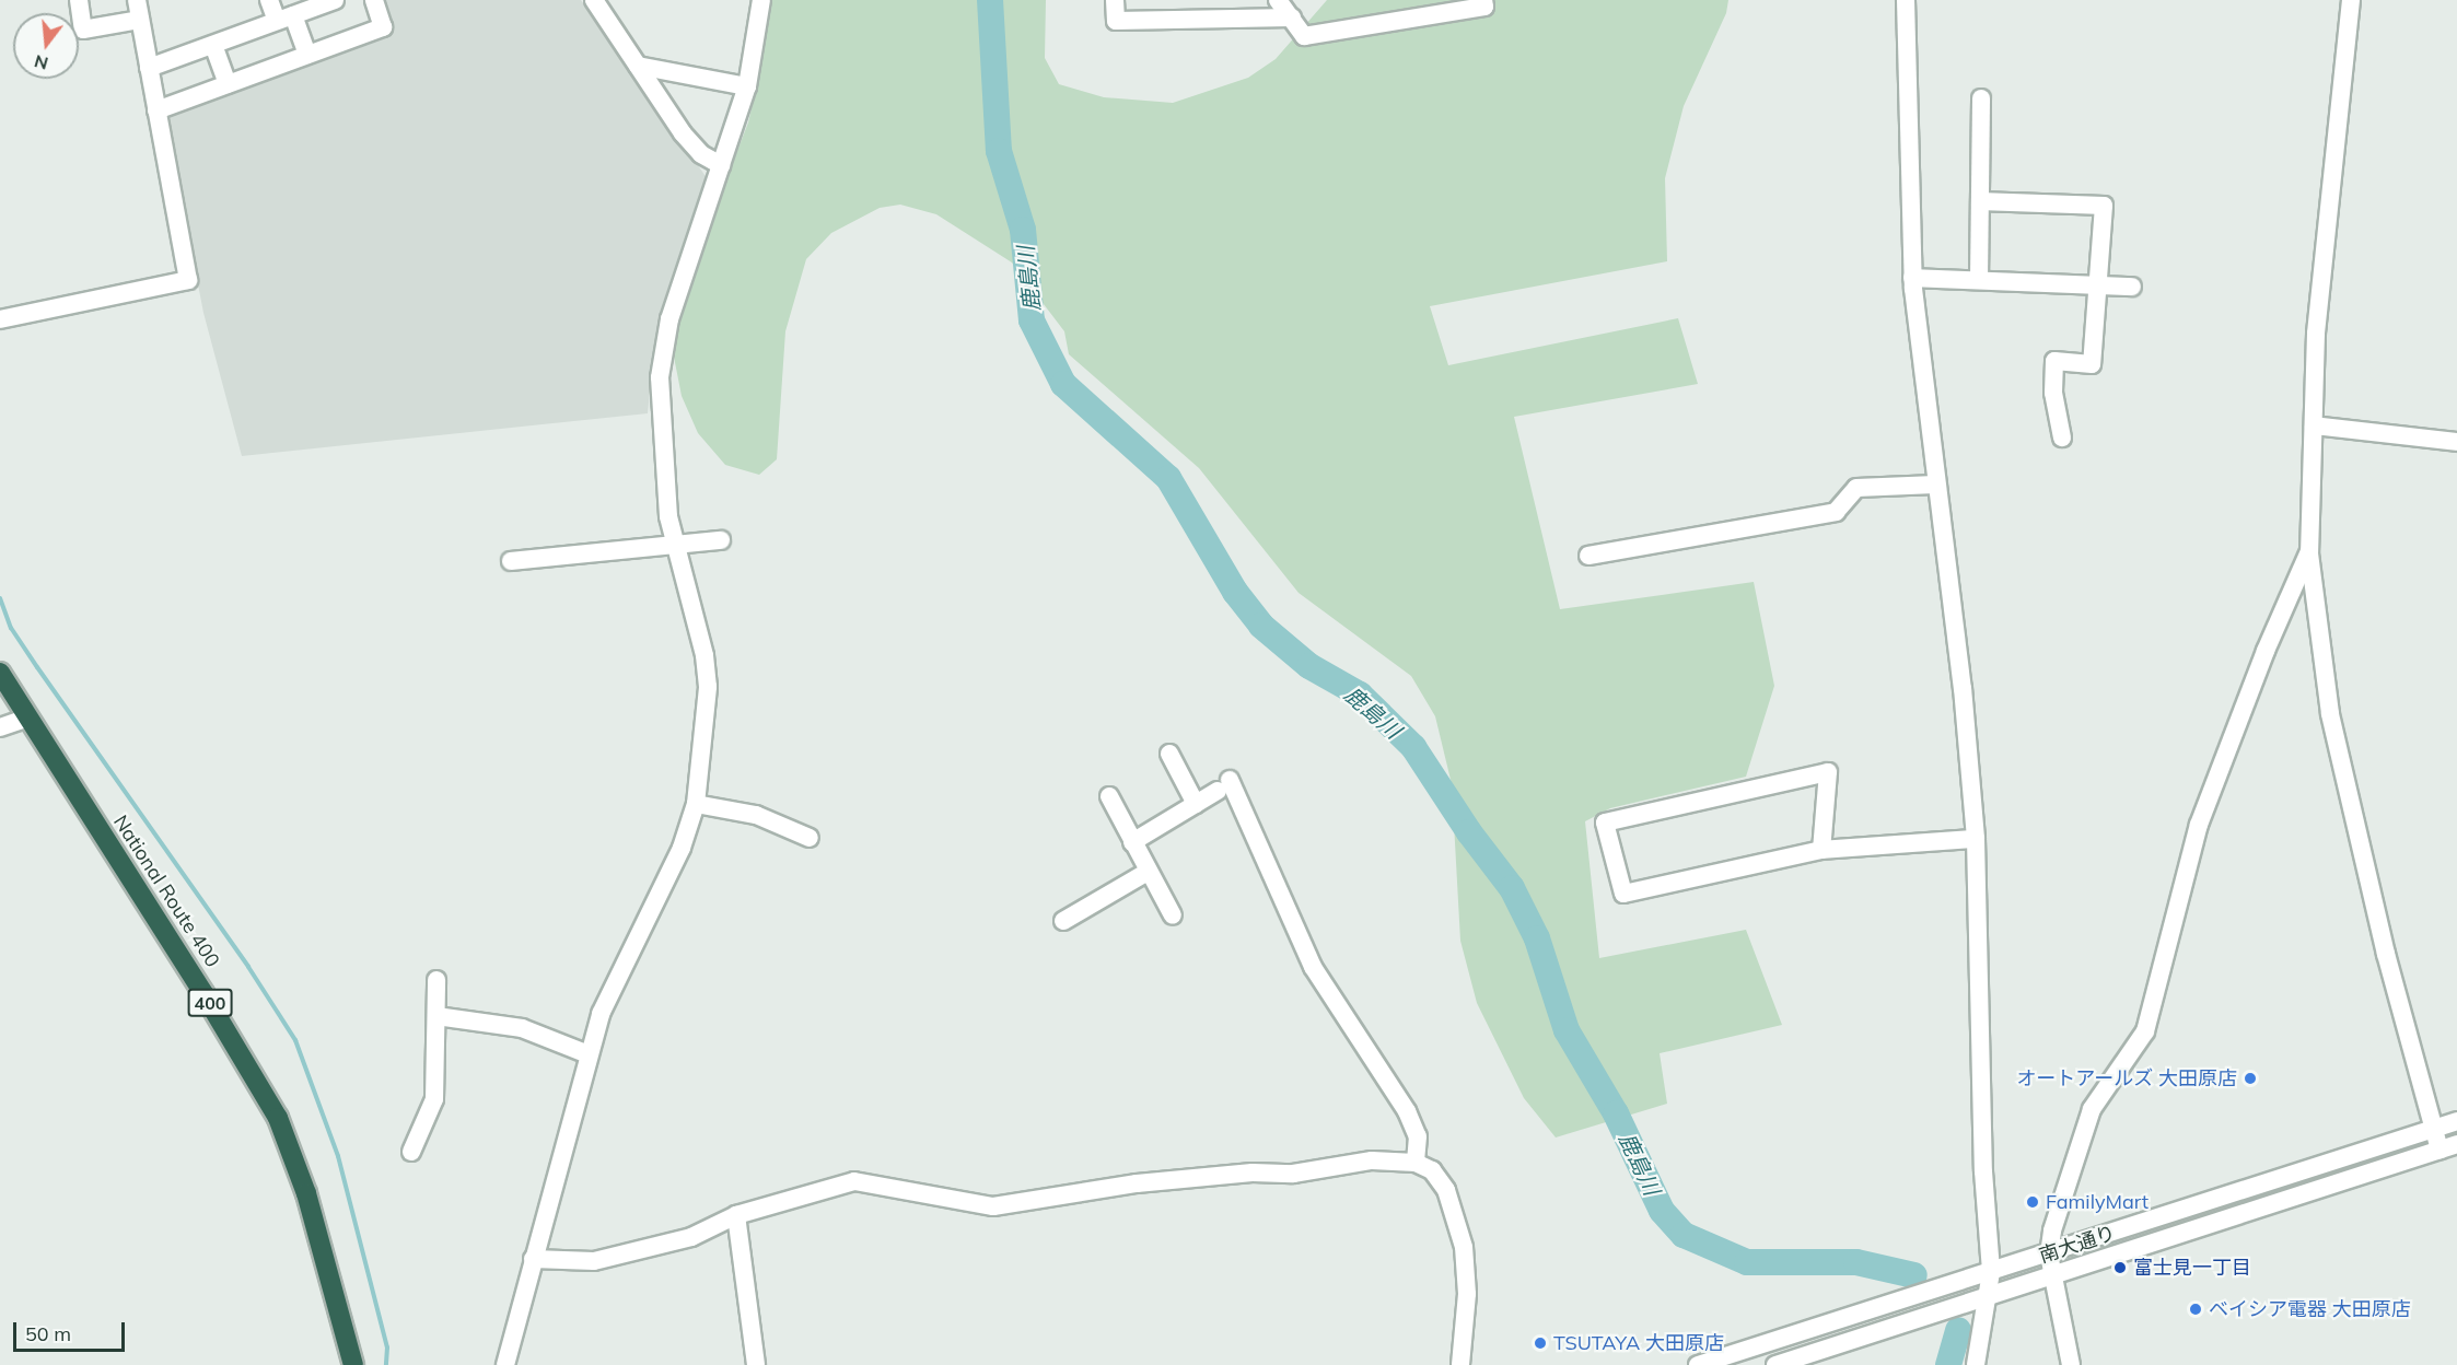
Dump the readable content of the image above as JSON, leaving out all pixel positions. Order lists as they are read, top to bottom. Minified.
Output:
{"streets":{"highway":["National Route 400","400"],"street":["南大通り"]},"water":["鹿島川"],"places":["オートアールズ 大田原店","FamilyMart","富士見一丁目","ベイシア電器 大田原店","TSUTAYA 大田原店"],"scale_bar":"50 m","north":"bottom"}
